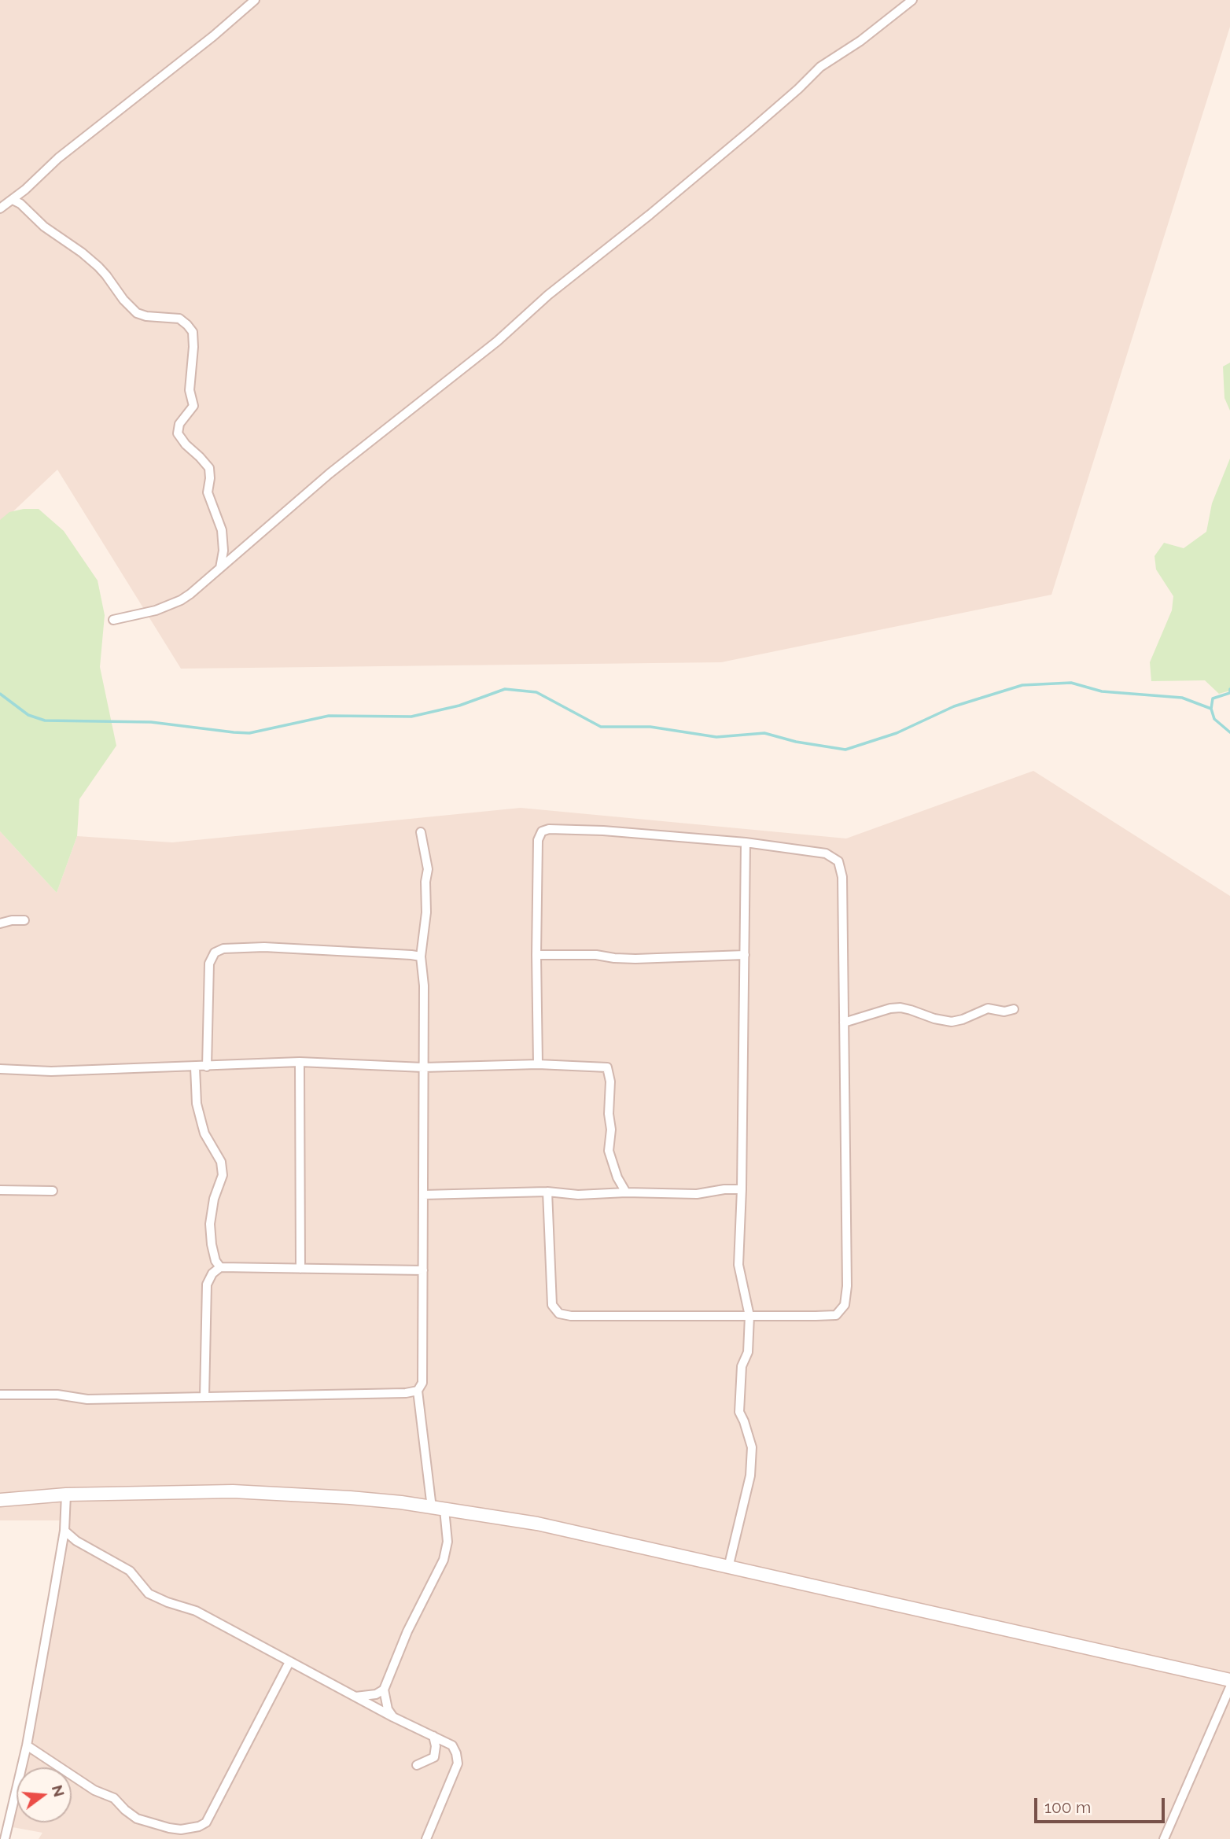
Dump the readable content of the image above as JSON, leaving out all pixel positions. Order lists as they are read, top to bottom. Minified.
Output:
{"scale_bar":"100 m","north":"right"}
